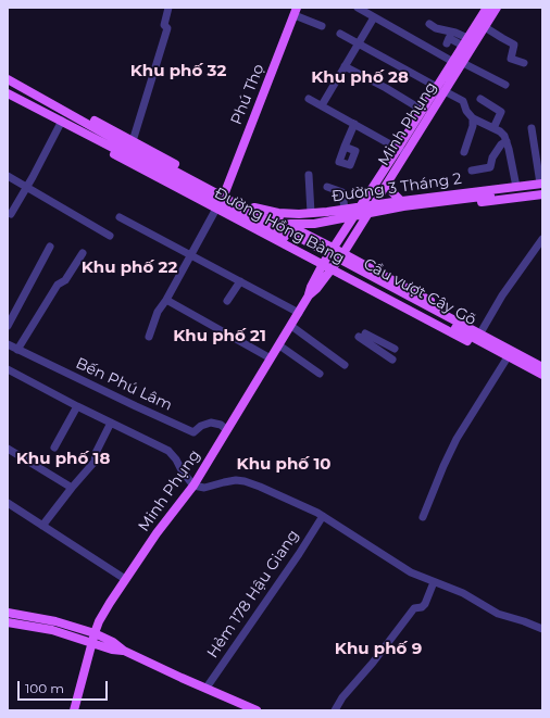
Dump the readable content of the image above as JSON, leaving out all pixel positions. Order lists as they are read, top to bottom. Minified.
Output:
{"streets":{"main road":["Phú Thọ","Minh Phụng","Đường 3 Tháng 2","Đường Hồng Bàng","Cầu vượt Cây Gõ"],"street":["Bến Phú Lâm","Hẻm 178 Hậu Giang"]},"crossings":[["Phú Thọ","Đường Hồng Bàng"],["Minh Phụng","Đường 3 Tháng 2"],["Minh Phụng","Đường Hồng Bàng"],["Minh Phụng","Bến Phú Lâm"],["Đường 3 Tháng 2","Đường Hồng Bàng"],["Đường 3 Tháng 2","Cầu vượt Cây Gõ"],["Đường Hồng Bàng","Cầu vượt Cây Gõ"]],"districts":["Khu phố 32","Khu phố 28","Khu phố 22","Khu phố 21","Khu phố 18","Khu phố 10","Khu phố 9"],"scale_bar":"100 m"}
